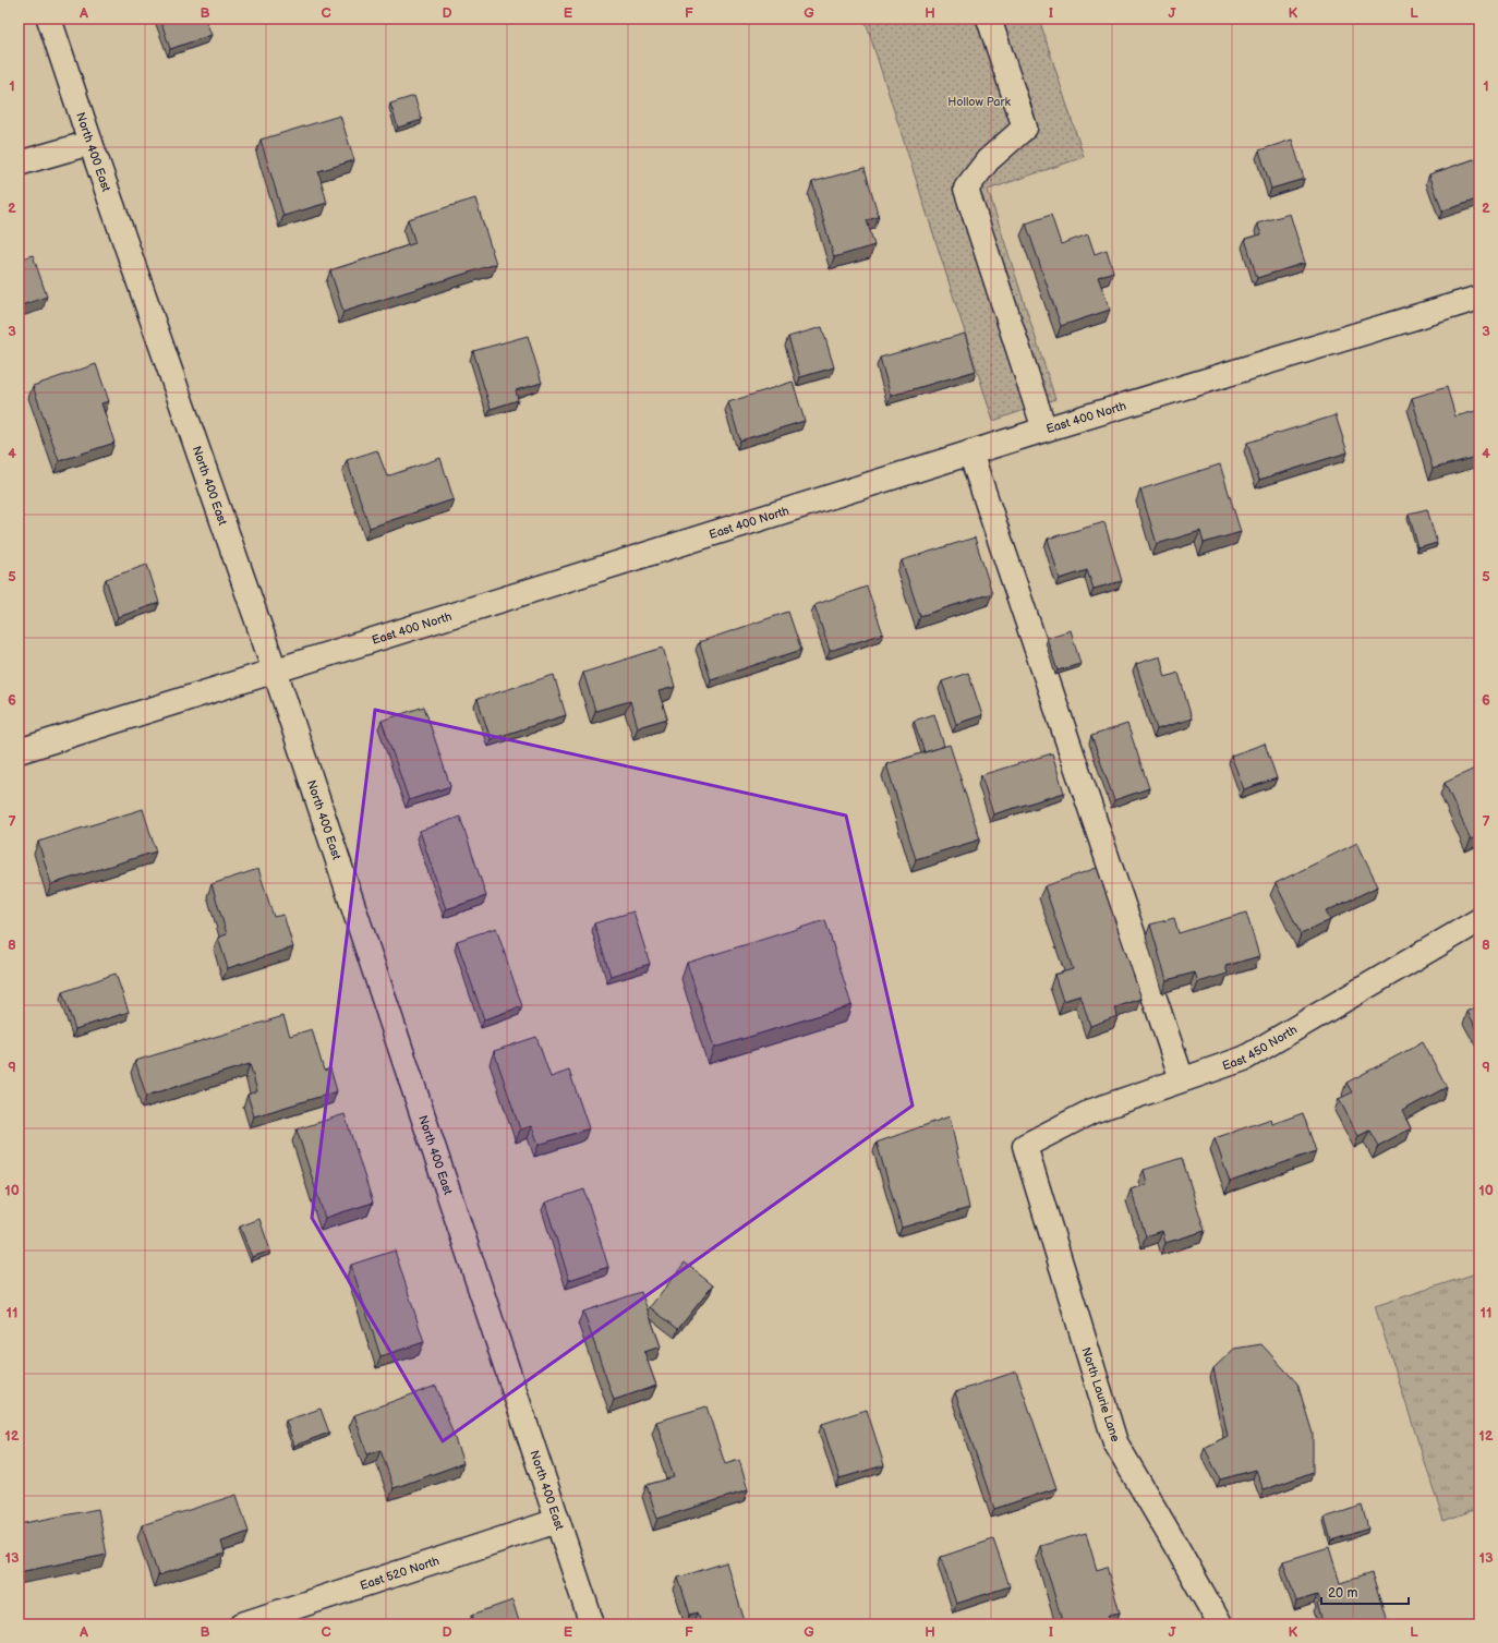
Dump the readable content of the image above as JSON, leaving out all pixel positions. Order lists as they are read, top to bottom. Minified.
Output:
{"streets":{"street":["North 400 East","East 400 North","East 450 North","North Laurie Lane","East 520 North"]},"crossings":[["North 400 East","East 400 North"],["North 400 East","East 520 North"],["East 450 North","North Laurie Lane"]],"parks":["Hollow Park"],"scale_bar":"20 m","grid":{"columns":["A","B","C","D","E","F","G","H","I","J","K","L"],"rows":["1","2","3","4","5","6","7","8","9","10","11","12","13"]}}
